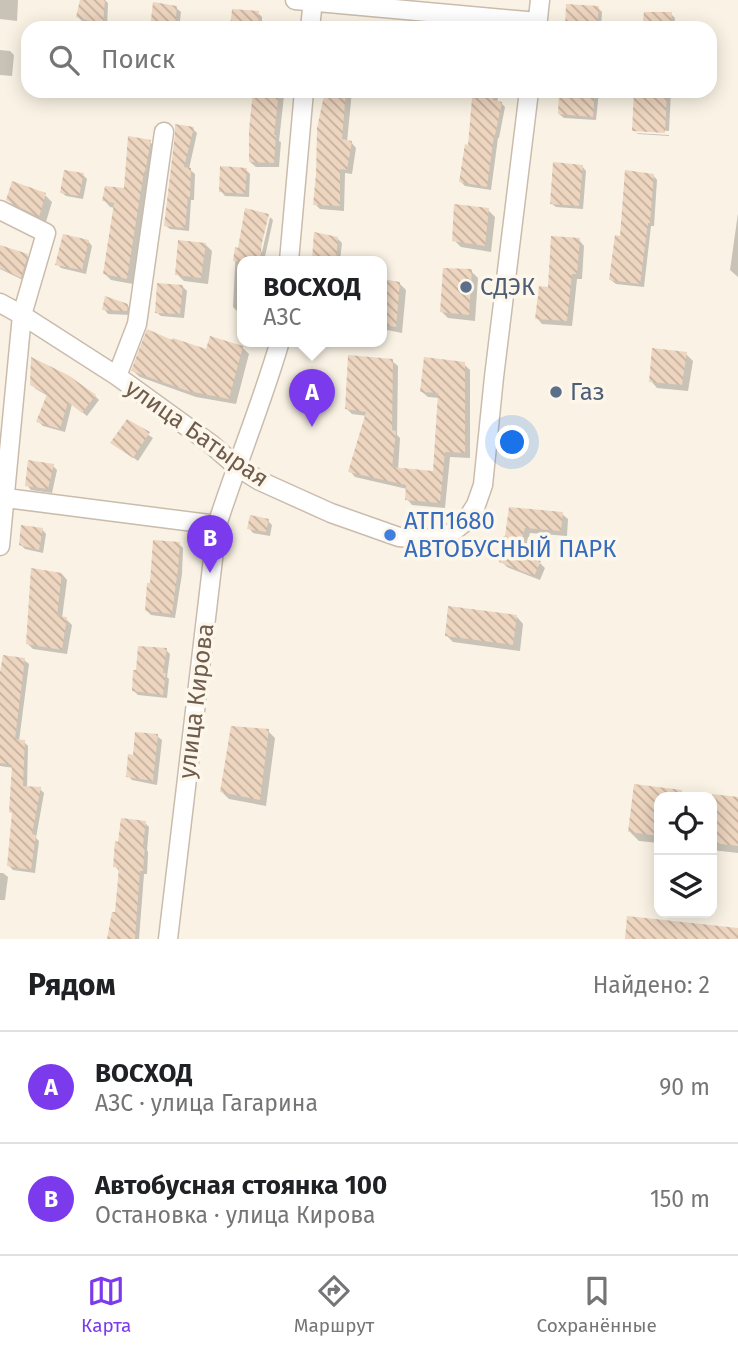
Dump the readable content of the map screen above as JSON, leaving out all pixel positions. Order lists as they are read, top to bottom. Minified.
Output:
{"streets":{"street":["улица Батырая","улица Кирова"]},"crossings":[["улица Батырая","улица Кирова"]],"places":["СДЭК","Газ","АТП1680 АВТОБУСНЫЙ ПАРК"],"page":{"search":"Поиск","popup":["ВОСХОД","АЗС"],"pins":["A","B"],"heading":["Рядом","Найдено: 2"],"list":[{"mark":"A","name":"ВОСХОД","note":"АЗС · улица Гагарина","value":"90 m"},{"mark":"B","name":"Автобусная стоянка 100","note":"Остановка · улица Кирова","value":"150 m"}],"nav":["Карта","Маршрут","Сохранённые"]}}
